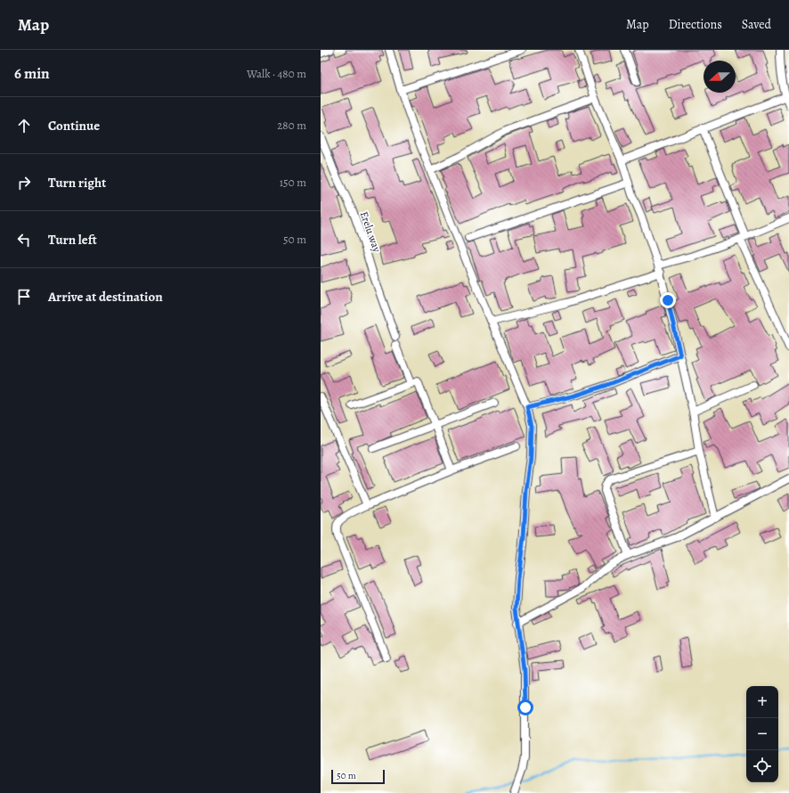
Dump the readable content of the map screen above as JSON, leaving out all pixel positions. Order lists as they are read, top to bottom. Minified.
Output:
{"streets":{"street":["Erelu way"]},"scale_bar":"50 m","north":"left","page":{"header":"Map","nav":["Map","Directions","Saved"],"heading":["6 min","Walk · 480 m"],"list":[["Continue","280 m"],["Turn right","150 m"],["Turn left","50 m"],"Arrive at destination"],"map_buttons":["+","−"],"scale":"50 m"}}
